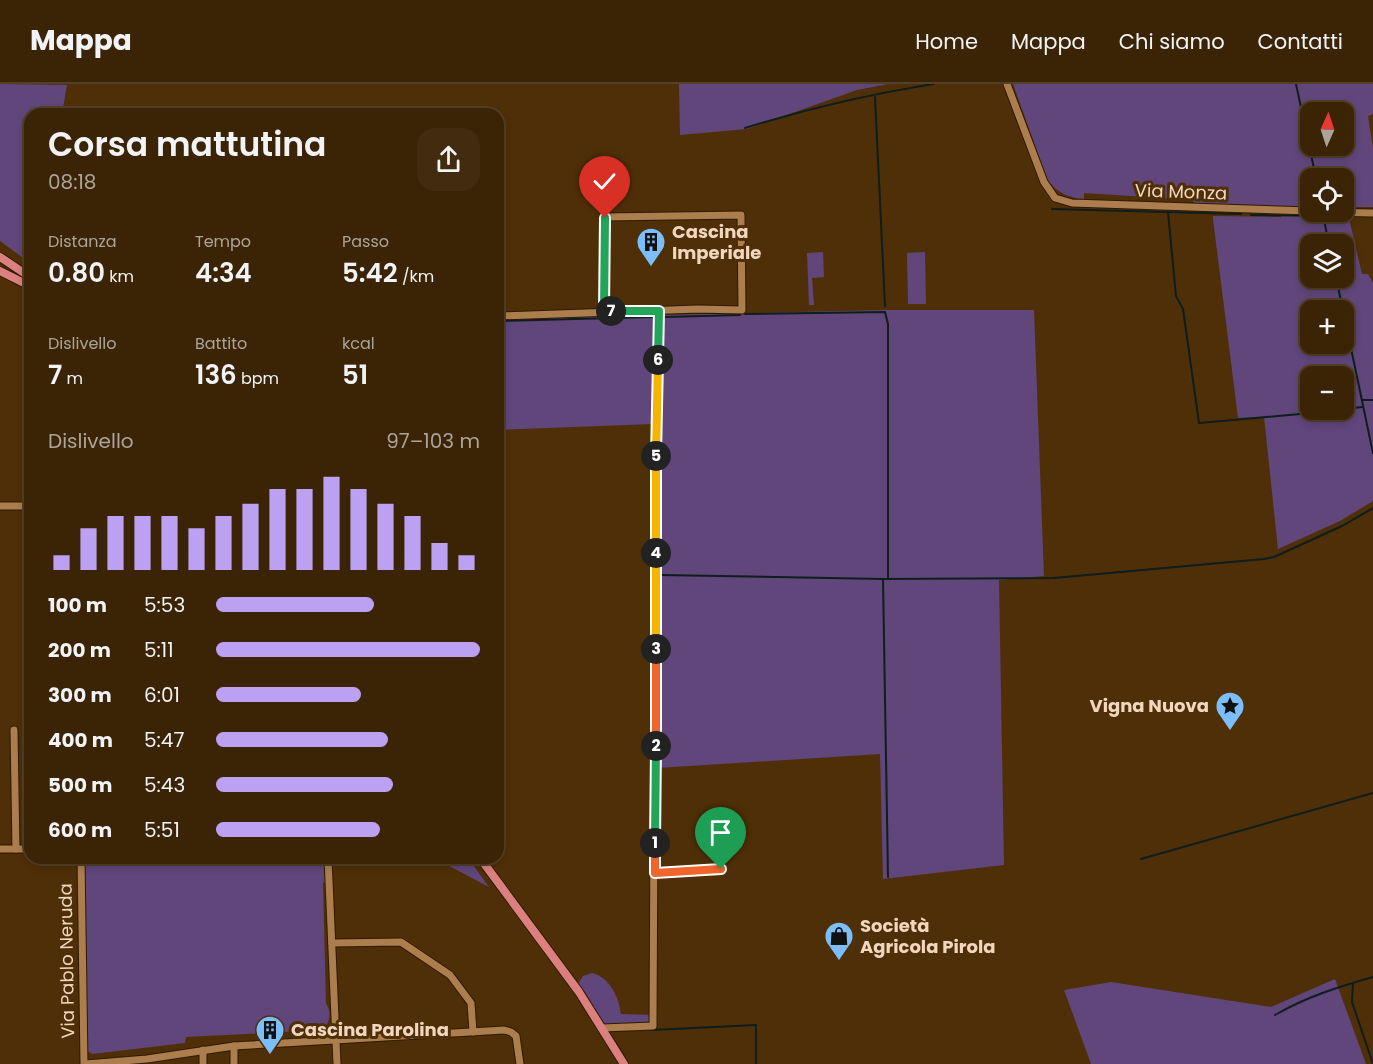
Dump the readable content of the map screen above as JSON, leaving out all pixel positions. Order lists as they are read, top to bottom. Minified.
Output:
{"streets":{"street":["Via Monza","Via Pablo Neruda"]},"places":{"building":["Cascina Imperiale","Cascina Parolina"],"place":["Vigna Nuova"],"shop":["Società Agricola Pirola"]},"north":"top","page":{"header":"Mappa","nav":["Home","Mappa","Chi siamo","Contatti"],"map_buttons":["+","−"],"heading":["Corsa mattutina","08:18"],"stats":[["Distanza","0.80 km"],["Tempo","4:34"],["Passo","5:42 /km"],["Dislivello","7 m"],["Battito","136 bpm"],["kcal","51"]],"pins":["7","6","5","4","3","2","1"],"chart":["Dislivello","97–103 m"],"list":[{"name":"100 m","note":"5:53"},{"name":"200 m","note":"5:11"},{"name":"300 m","note":"6:01"},{"name":"400 m","note":"5:47"},{"name":"500 m","note":"5:43"},{"name":"600 m","note":"5:51"}]}}
